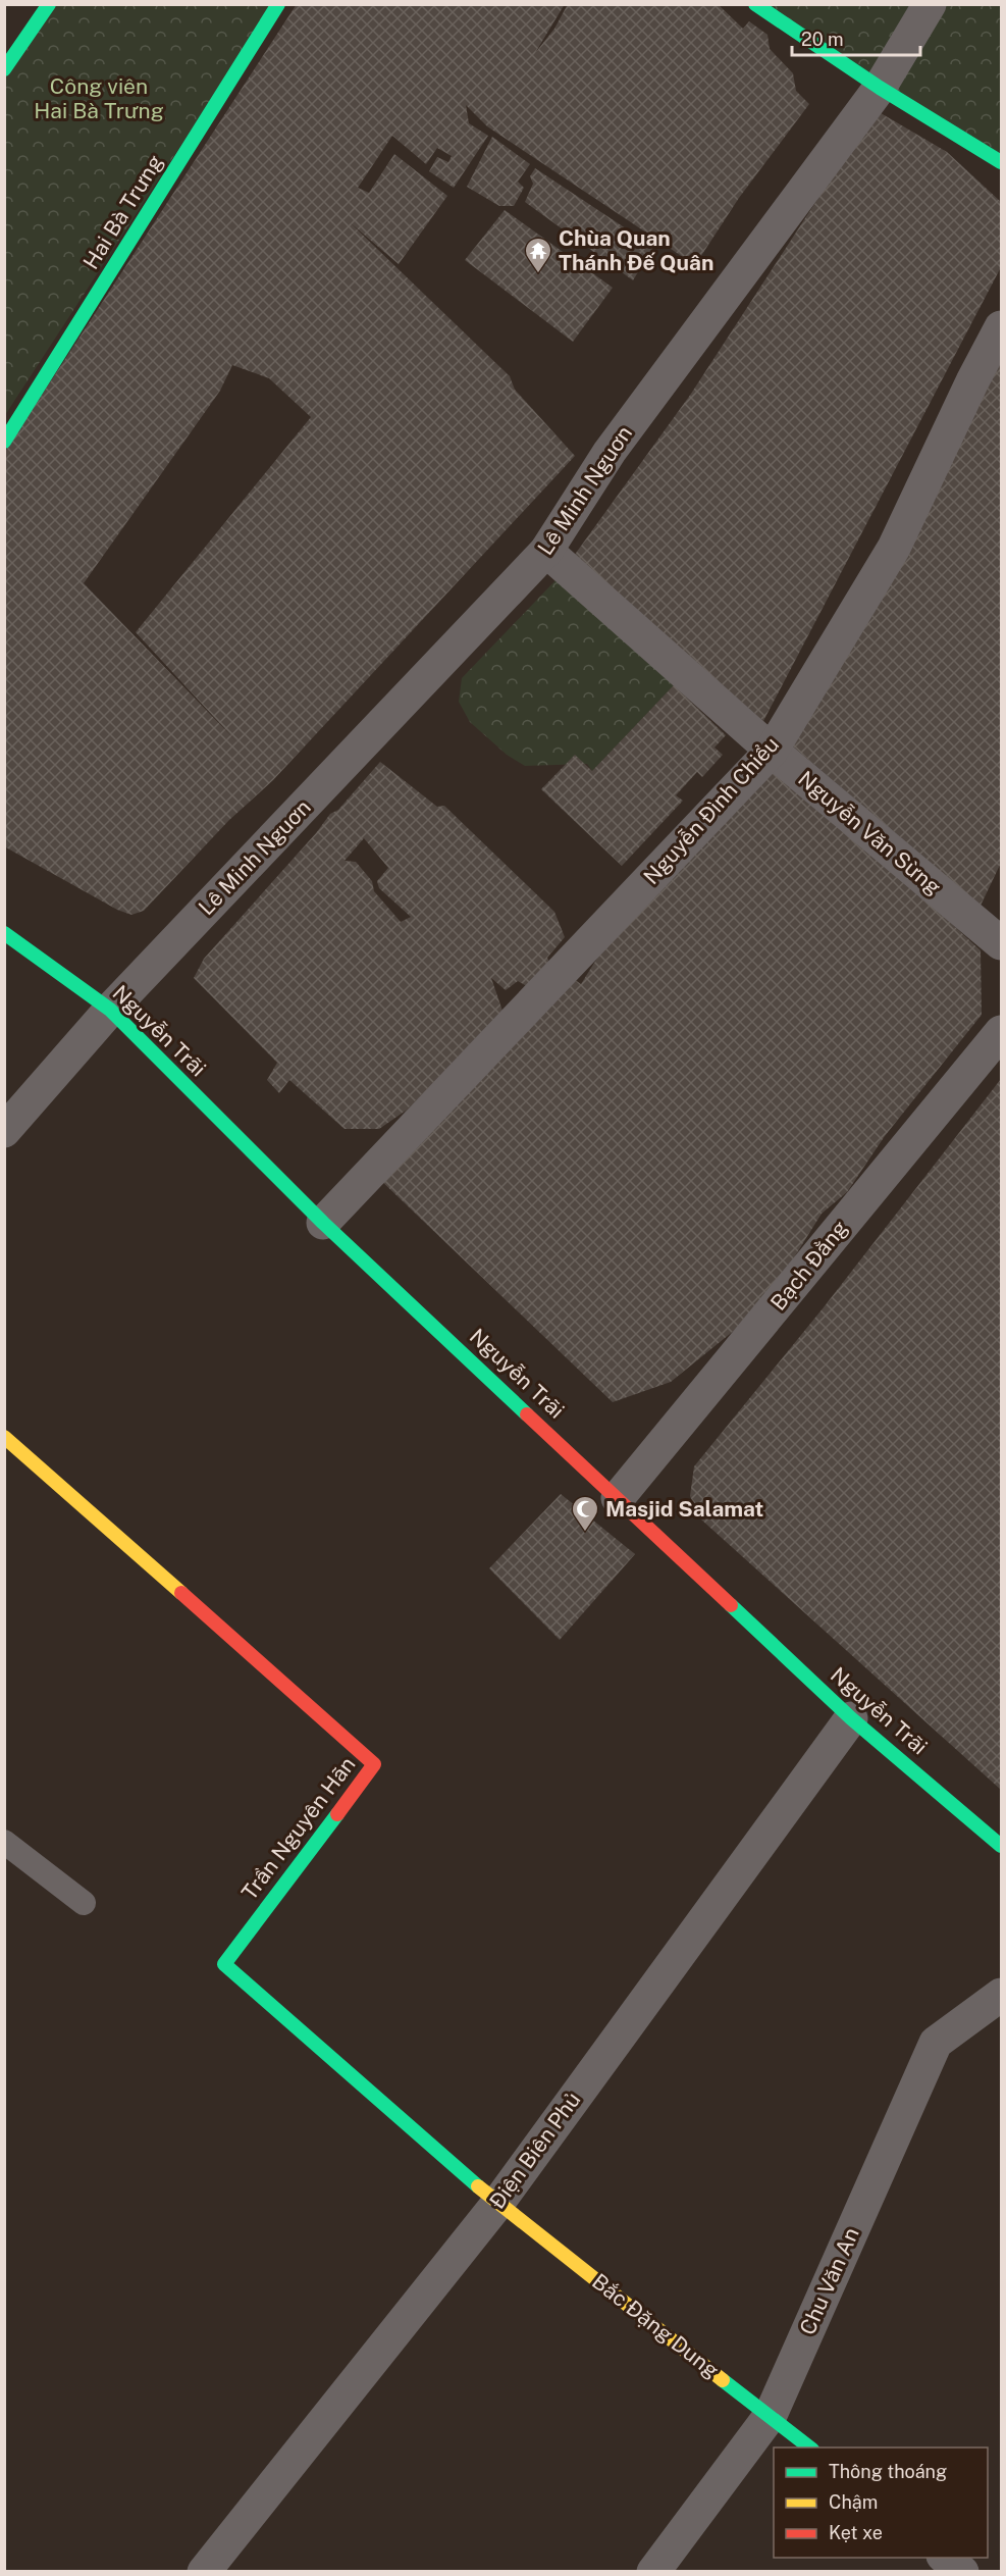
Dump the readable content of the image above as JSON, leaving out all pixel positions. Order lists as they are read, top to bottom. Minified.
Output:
{"streets":{"street":["Hai Bà Trưng","Lê Minh Nguơn","Nguyễn Đình Chiểu","Nguyễn Văn Sừng","Nguyễn Trãi","Bạch Đằng","Trần Nguyên Hãn","Điện Biên Phủ","Chu Văn An","Bắc Đặng Dung"]},"crossings":[["Lê Minh Nguơn","Nguyễn Văn Sừng"],["Lê Minh Nguơn","Nguyễn Trãi"],["Nguyễn Đình Chiểu","Nguyễn Văn Sừng"],["Nguyễn Đình Chiểu","Nguyễn Trãi"],["Nguyễn Trãi","Bạch Đằng"],["Nguyễn Trãi","Điện Biên Phủ"],["Trần Nguyên Hãn","Điện Biên Phủ"],["Trần Nguyên Hãn","Bắc Đặng Dung"],["Điện Biên Phủ","Bắc Đặng Dung"],["Chu Văn An","Bắc Đặng Dung"]],"parks":["Công viên Hai Bà Trưng"],"places":{"temple":["Chùa Quan Thánh Đế Quân"],"mosque":["Masjid Salamat"]},"legend":["Thông thoáng","Chậm","Kẹt xe"],"scale_bar":"20 m"}
